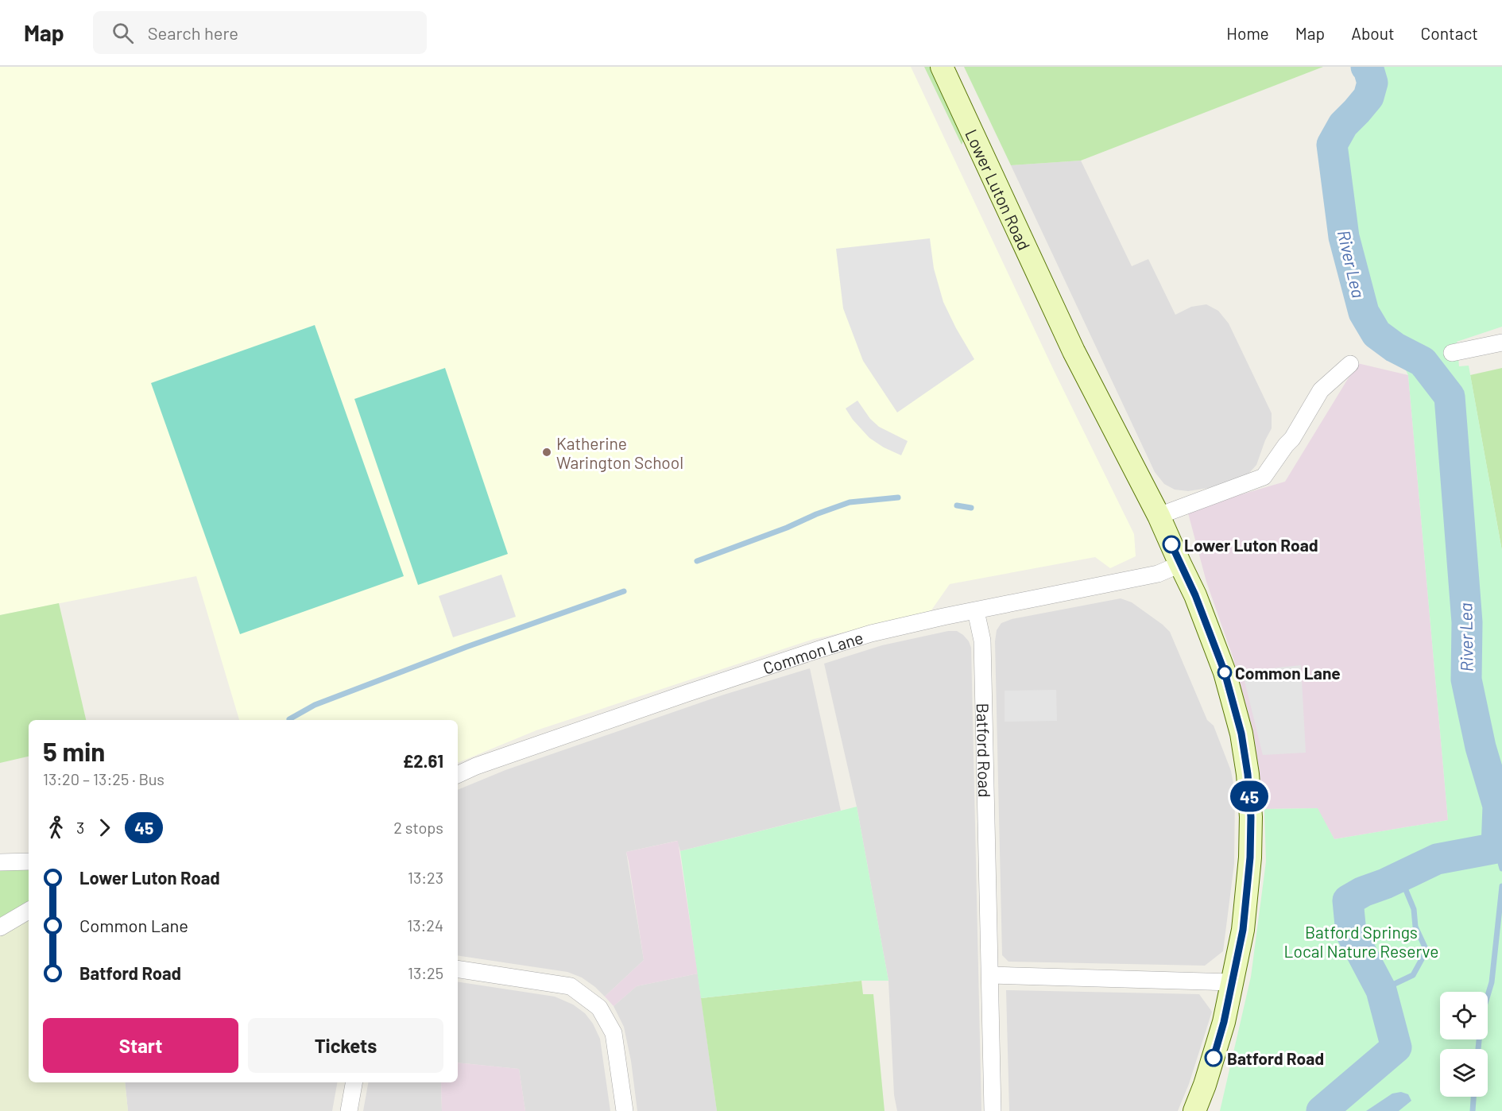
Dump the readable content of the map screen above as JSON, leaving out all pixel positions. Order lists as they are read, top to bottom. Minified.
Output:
{"streets":{"main road":["Lower Luton Road"],"street":["Common Lane","Batford Road"]},"crossings":[["Lower Luton Road","Common Lane"],["Common Lane","Batford Road"]],"water":["River Lea"],"parks":["Batford Springs Local Nature Reserve"],"places":["Katherine Warington School","Lower Luton Road","Common Lane","Batford Road"],"lines":["bus line 45"],"page":{"header":"Map","search":"Search here","nav":["Home","Map","About","Contact"],"on_map":"45","heading":["5 min","13:20 – 13:25 · Bus","£2.61"],"legs":["3","45","2 stops"],"list":[{"name":"Lower Luton Road","value":"13:23"},{"name":"Common Lane","value":"13:24"},{"name":"Batford Road","value":"13:25"}],"buttons":["Start","Tickets"]}}
